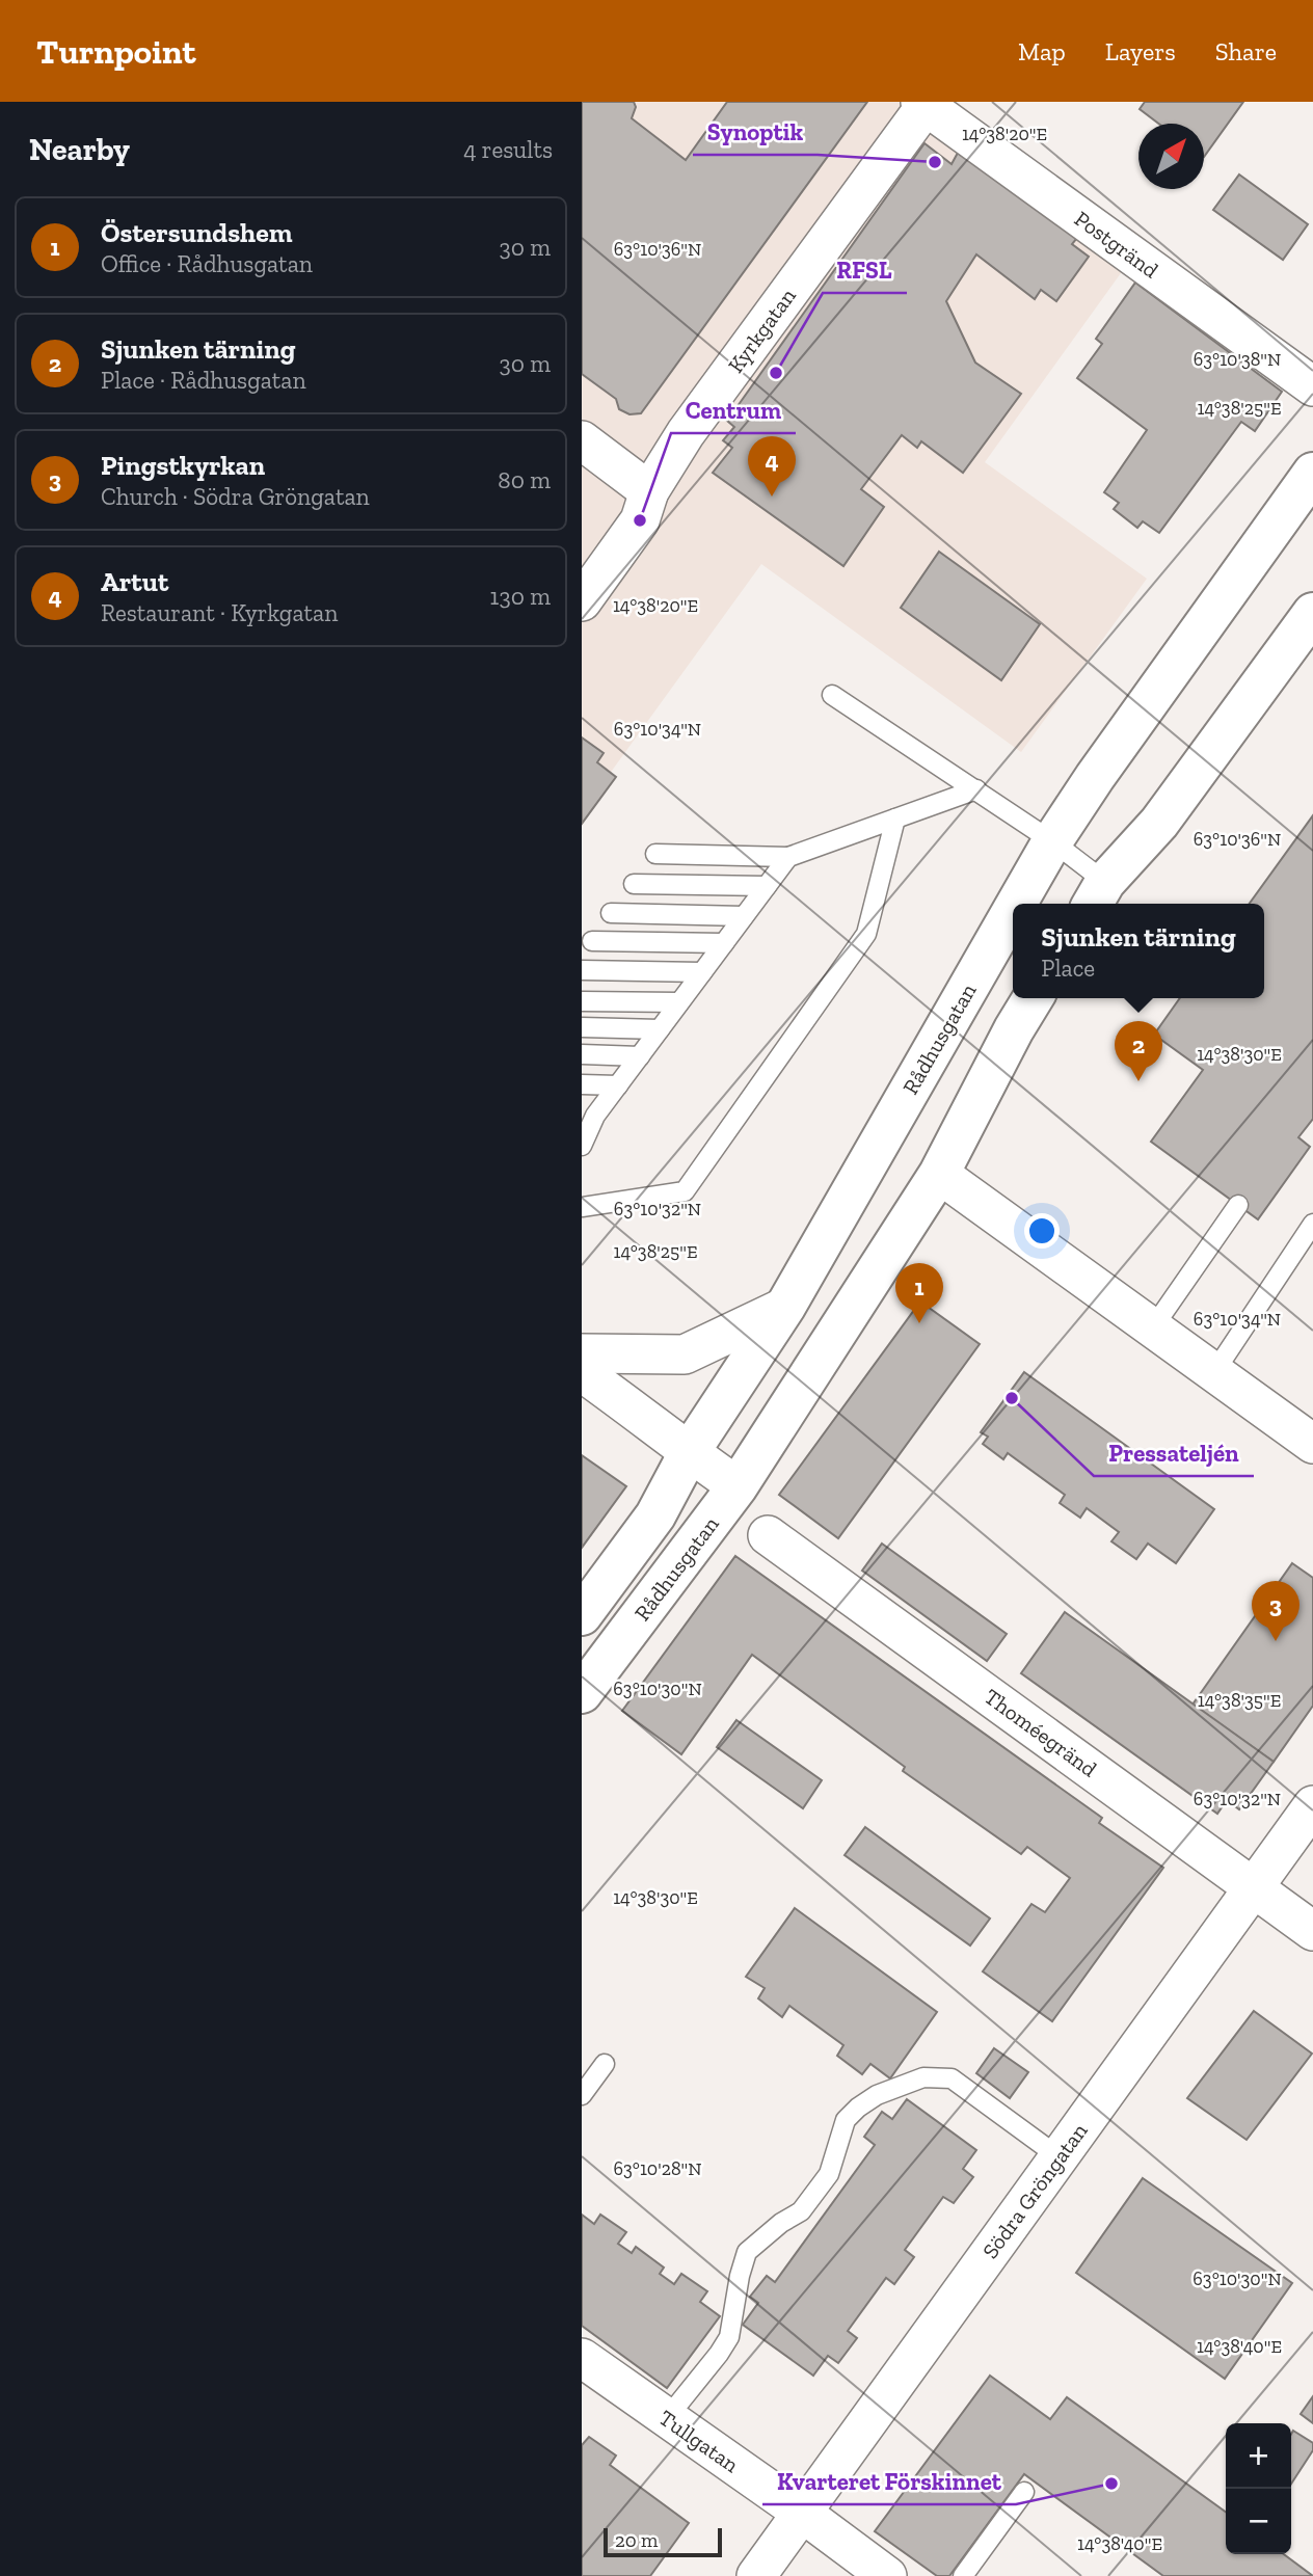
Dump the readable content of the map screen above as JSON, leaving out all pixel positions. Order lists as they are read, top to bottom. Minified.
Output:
{"streets":{"main road":["Rådhusgatan"],"street":["Postgränd","Kyrkgatan","Thoméegränd","Södra Gröngatan","Tullgatan"]},"crossings":[["Postgränd","Kyrkgatan"],["Thoméegränd","Södra Gröngatan"],["Södra Gröngatan","Tullgatan"]],"places":["Synoptik","RFSL","Centrum","Pressateljén","Kvarteret Förskinnet"],"scale_bar":"20 m","north":"top right","page":{"header":"Turnpoint","nav":["Map","Layers","Share"],"heading":["Nearby","4 results"],"list":[{"mark":"1","name":"Östersundshem","note":"Office · Rådhusgatan","value":"30 m"},{"mark":"2","name":"Sjunken tärning","note":"Place · Rådhusgatan","value":"30 m"},{"mark":"3","name":"Pingstkyrkan","note":"Church · Södra Gröngatan","value":"80 m"},{"mark":"4","name":"Artut","note":"Restaurant · Kyrkgatan","value":"130 m"}],"pins":["4","2","1","3"],"popup":["Sjunken tärning","Place"],"map_buttons":["+","−"],"scale":"20 m"},"coordinates":["14°38'20\"E","63°10'36\"N","63°10'38\"N","14°38'25\"E","63°10'34\"N","14°38'30\"E","63°10'32\"N","63°10'30\"N","14°38'35\"E","63°10'28\"N","14°38'40\"E"]}
